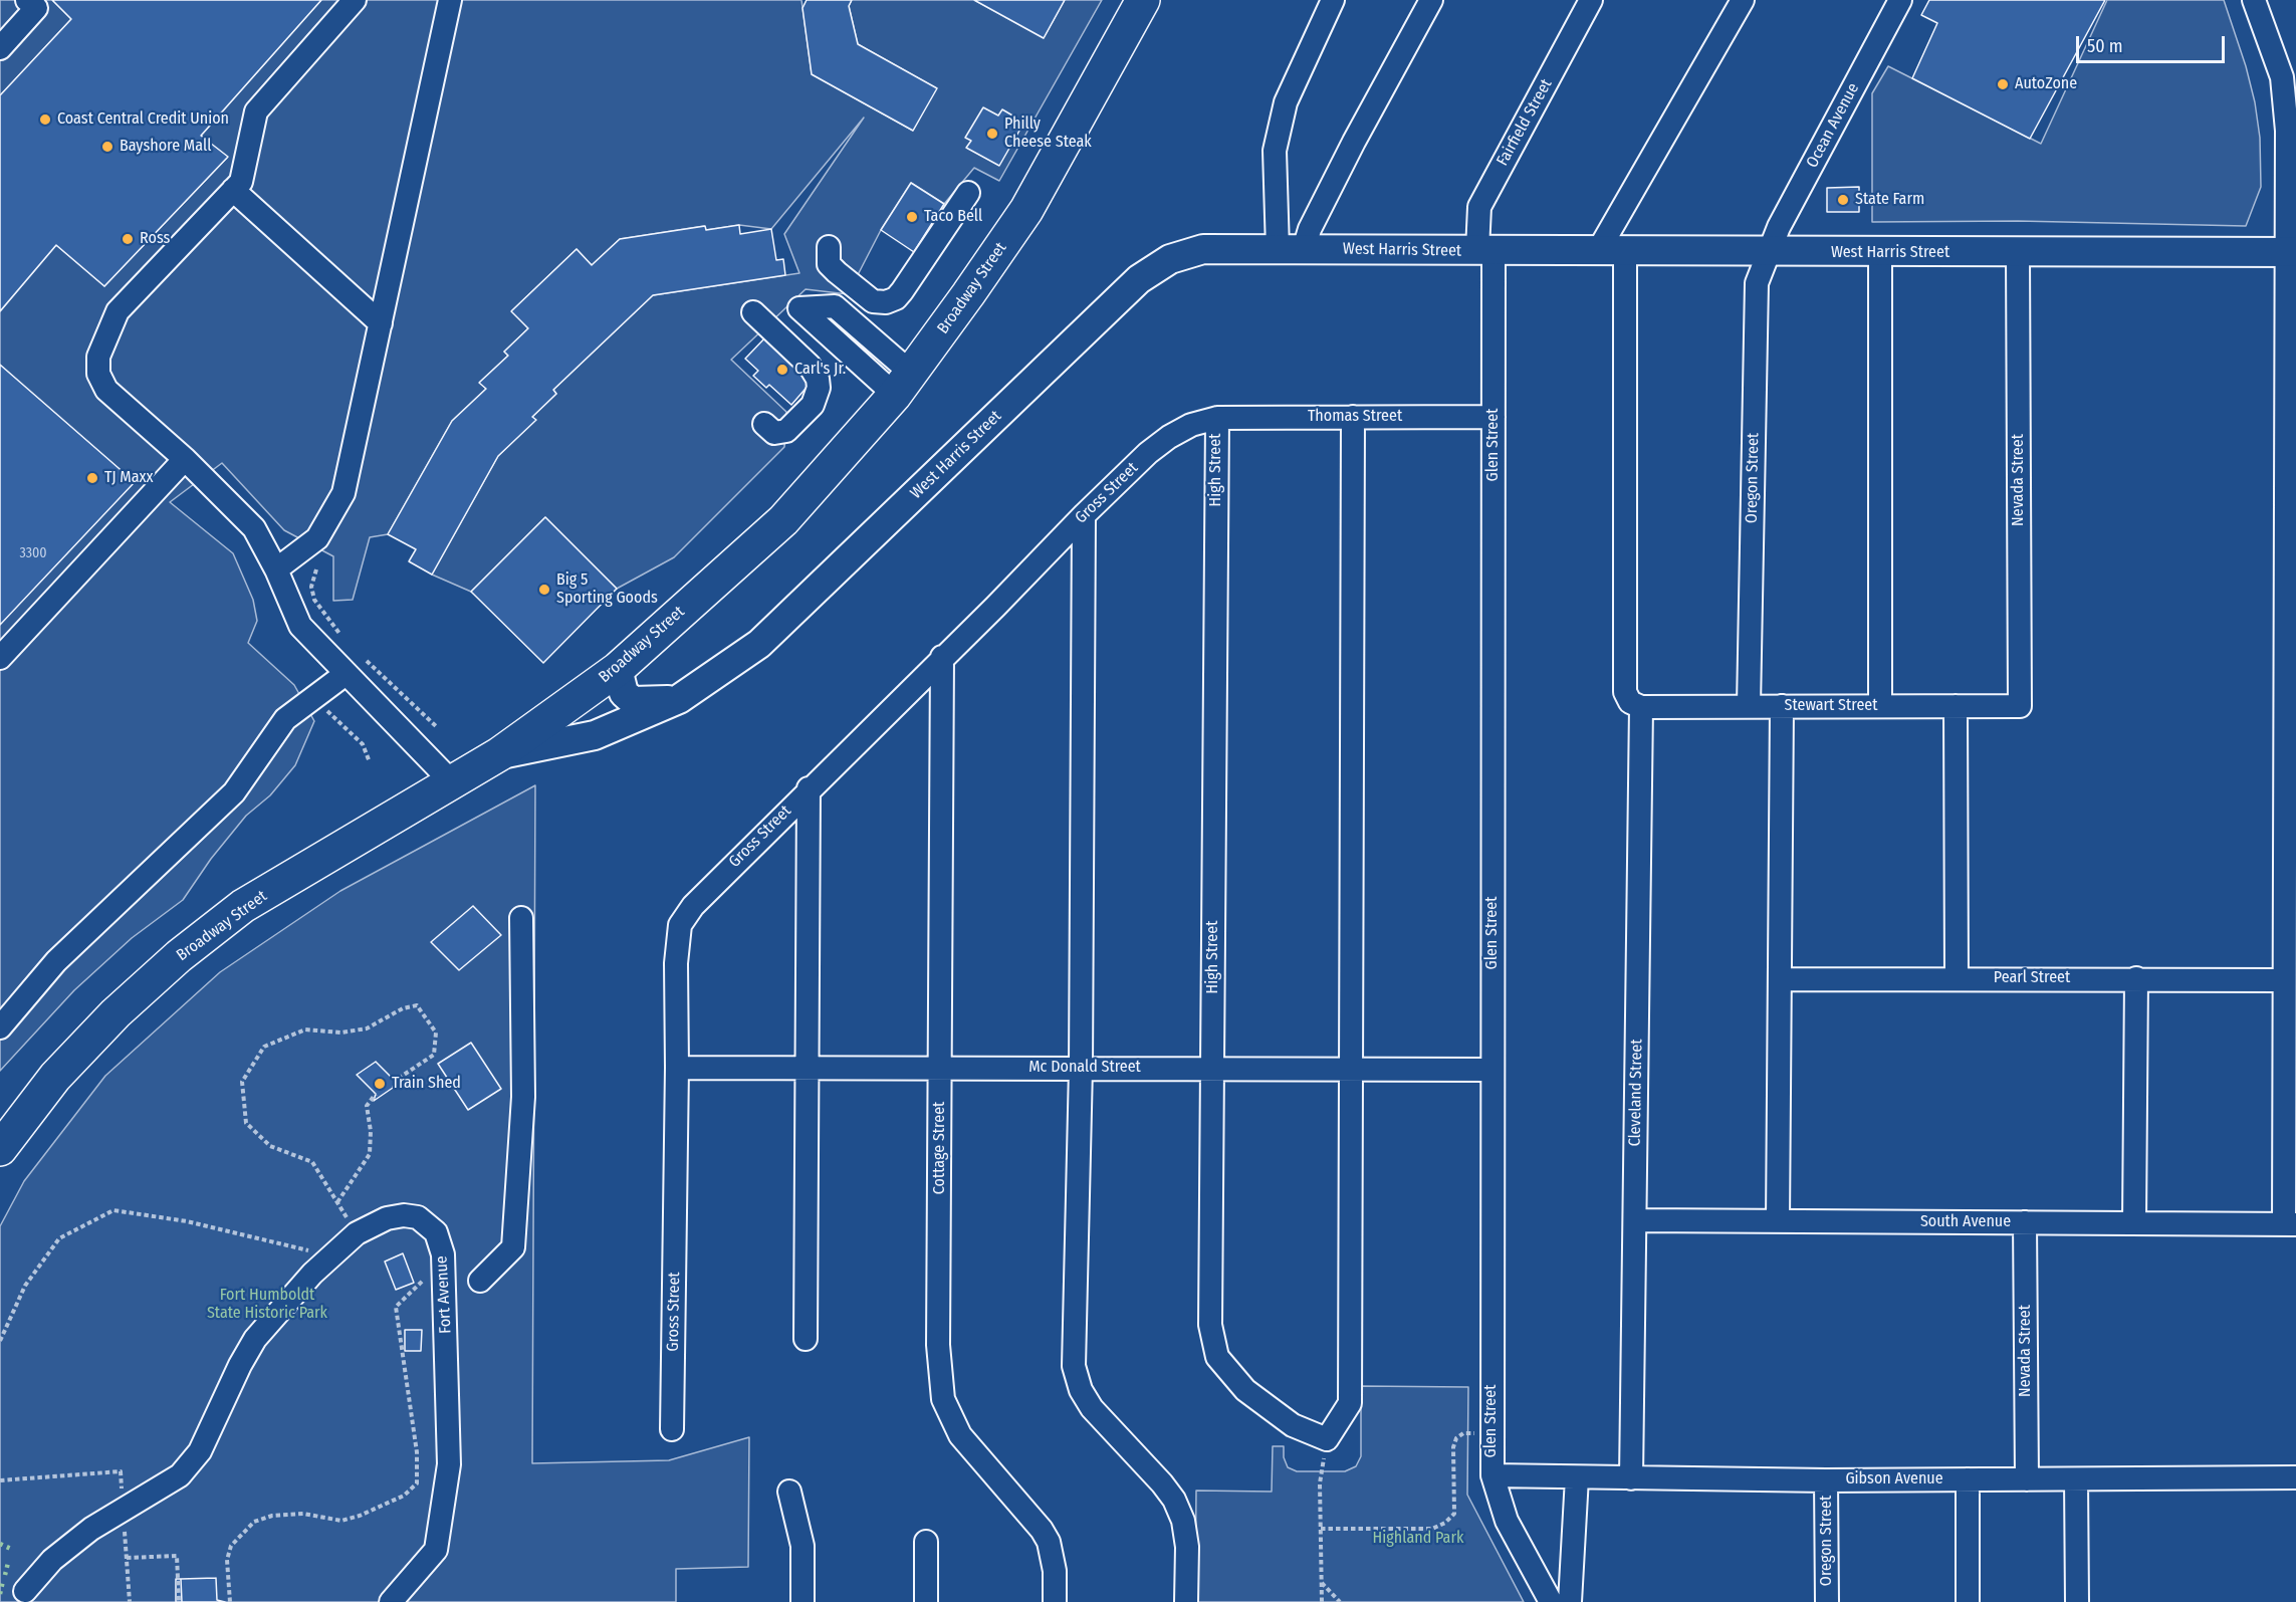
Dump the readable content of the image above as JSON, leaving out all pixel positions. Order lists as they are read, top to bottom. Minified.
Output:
{"streets":{"highway":["Broadway Street"],"main road":["West Harris Street"],"street":["Fairfield Street","Ocean Avenue","Thomas Street","Glen Street","High Street","Oregon Street","Nevada Street","Gross Street","Stewart Street","Pearl Street","Mc Donald Street","Cleveland Street","Cottage Street","South Avenue","Fort Avenue","Gibson Avenue"]},"crossings":[["Fairfield Street","West Harris Street"],["Fairfield Street","Glen Street"],["Ocean Avenue","West Harris Street"],["Ocean Avenue","Oregon Street"],["West Harris Street","Broadway Street"],["West Harris Street","Glen Street"],["West Harris Street","Oregon Street"],["West Harris Street","Nevada Street"],["Thomas Street","Glen Street"],["Thomas Street","High Street"],["Thomas Street","Gross Street"],["Glen Street","Mc Donald Street"],["Glen Street","Gibson Avenue"],["High Street","Gross Street"],["High Street","Mc Donald Street"],["Oregon Street","Stewart Street"],["Oregon Street","Gibson Avenue"],["Nevada Street","Stewart Street"],["Nevada Street","South Avenue"],["Nevada Street","Gibson Avenue"],["Gross Street","Mc Donald Street"],["Gross Street","Cottage Street"],["Stewart Street","Cleveland Street"],["Mc Donald Street","Cottage Street"],["Cleveland Street","South Avenue"],["Cleveland Street","Gibson Avenue"]],"parks":["Fort Humboldt State Historic Park","Highland Park"],"places":["AutoZone","Coast Central Credit Union","Philly Cheese Steak","Bayshore Mall","State Farm","Taco Bell","Ross","Carl's Jr.","TJ Maxx","Big 5 Sporting Goods","Train Shed"],"house_numbers":["3300"],"scale_bar":"50 m"}
